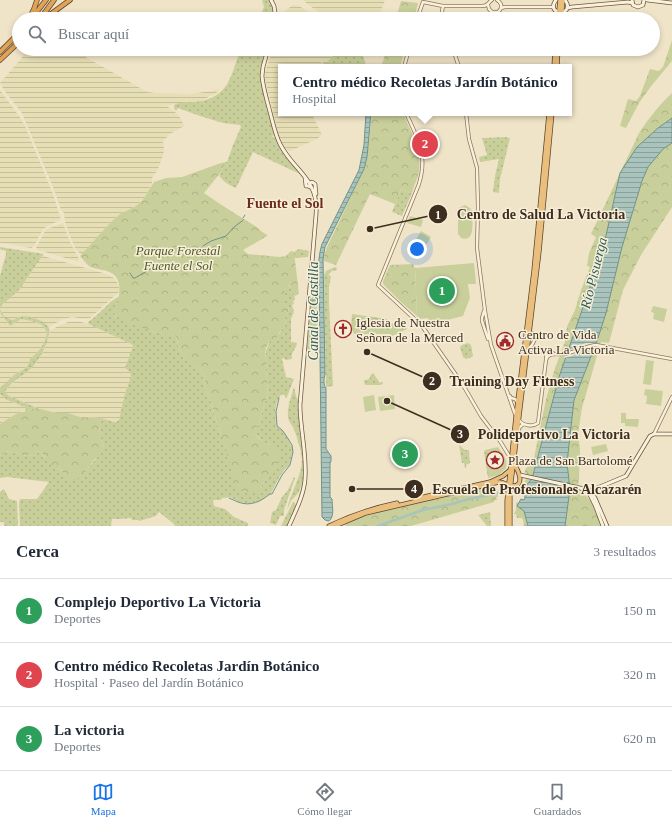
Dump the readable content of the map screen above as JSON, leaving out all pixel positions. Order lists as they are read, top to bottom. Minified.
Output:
{"districts":["Fuente el Sol"],"water":["Río Pisuerga","Canal de Castilla"],"parks":["Parque Forestal Fuente el Sol"],"places":{"other":["Centro de Salud La Victoria","Training Day Fitness","Polideportivo La Victoria","Escuela de Profesionales Alcazarén"],"church":["Iglesia de Nuestra Señora de la Merced"],"public building":["Centro de Vida Activa La Victoria"],"place":["Plaza de San Bartolomé"]},"page":{"search":"Buscar aquí","popup":["Centro médico Recoletas Jardín Botánico","Hospital"],"pins":["2","1","3"],"heading":["Cerca","3 resultados"],"list":[{"mark":"1","name":"Complejo Deportivo La Victoria","note":"Deportes","value":"150 m"},{"mark":"2","name":"Centro médico Recoletas Jardín Botánico","note":"Hospital · Paseo del Jardín Botánico","value":"320 m"},{"mark":"3","name":"La victoria","note":"Deportes","value":"620 m"}],"nav":["Mapa","Cómo llegar","Guardados"]}}
